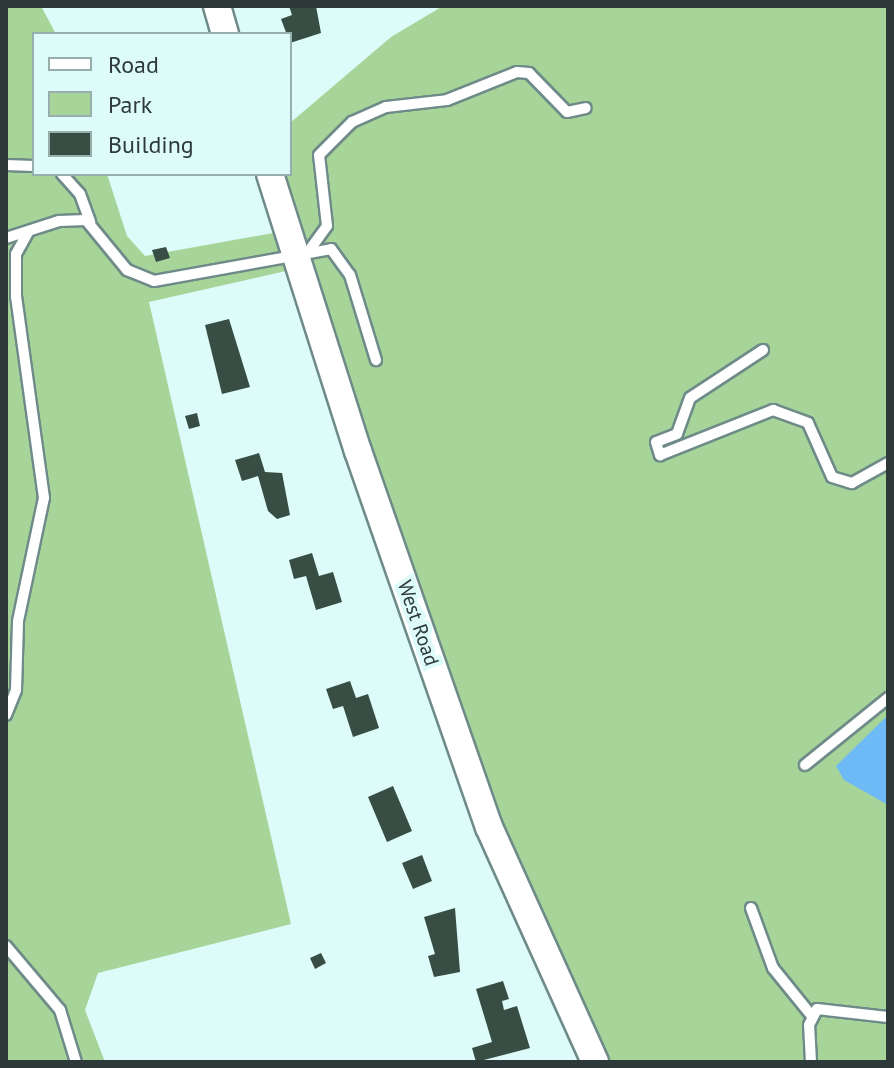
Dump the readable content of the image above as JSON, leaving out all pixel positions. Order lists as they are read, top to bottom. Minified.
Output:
{"streets":{"street":["West Road"]},"legend":["Road","Park","Building"]}
